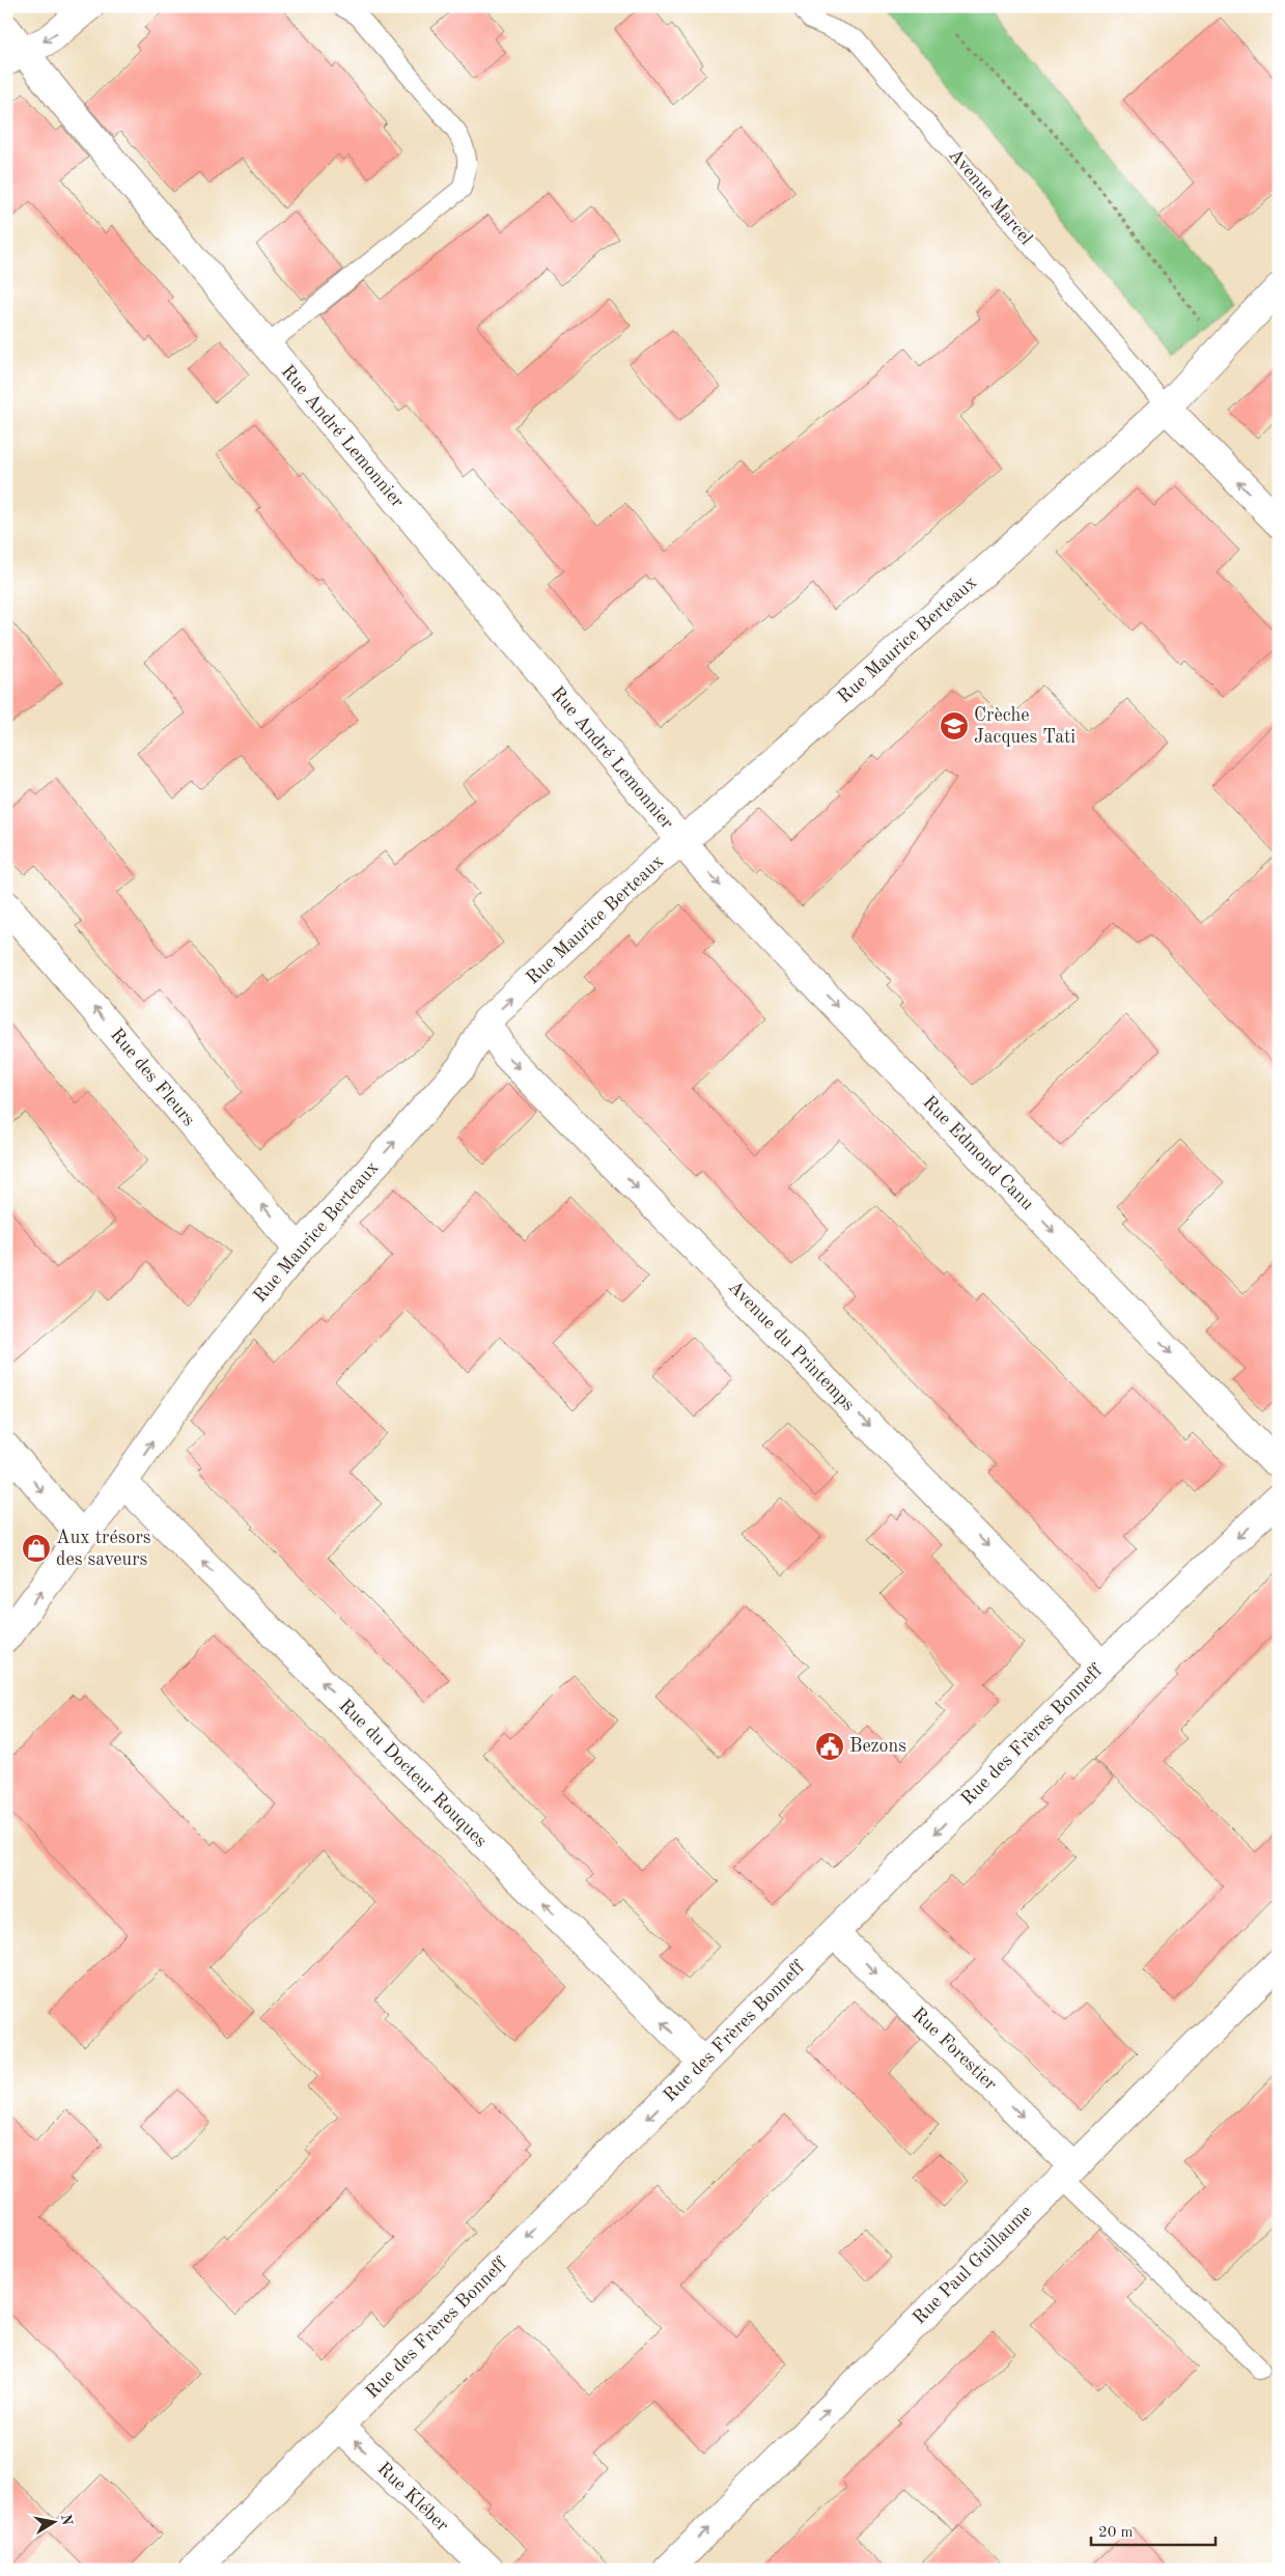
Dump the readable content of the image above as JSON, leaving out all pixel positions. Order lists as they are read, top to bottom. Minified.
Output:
{"streets":{"street":["Rue André Lemonnier","Rue Maurice Berteaux","Rue des Fleurs","Rue Edmond Canu","Avenue du Printemps","Rue des Frères Bonneff","Rue du Docteur Rouques","Rue Forestier","Rue Paul Guillaume","Rue Kléber"],"lane":["Avenue Marcel"]},"crossings":[["Avenue Marcel","Rue Maurice Berteaux"],["Rue André Lemonnier","Rue Maurice Berteaux"],["Rue André Lemonnier","Rue Edmond Canu"],["Rue Maurice Berteaux","Rue des Fleurs"],["Rue Maurice Berteaux","Rue Edmond Canu"],["Rue Maurice Berteaux","Avenue du Printemps"],["Rue Maurice Berteaux","Rue du Docteur Rouques"],["Avenue du Printemps","Rue des Frères Bonneff"],["Rue des Frères Bonneff","Rue du Docteur Rouques"],["Rue des Frères Bonneff","Rue Forestier"],["Rue des Frères Bonneff","Rue Kléber"],["Rue Forestier","Rue Paul Guillaume"]],"one_way":["Rue Maurice Berteaux","Rue des Fleurs","Rue Edmond Canu","Avenue du Printemps","Rue des Frères Bonneff","Rue du Docteur Rouques","Rue Forestier","Rue Paul Guillaume","Rue Kléber"],"places":{"school or university":["Crèche Jacques Tati"],"shop":["Aux trésors des saveurs"],"public building":["Bezons"]},"scale_bar":"20 m","north":"right"}
